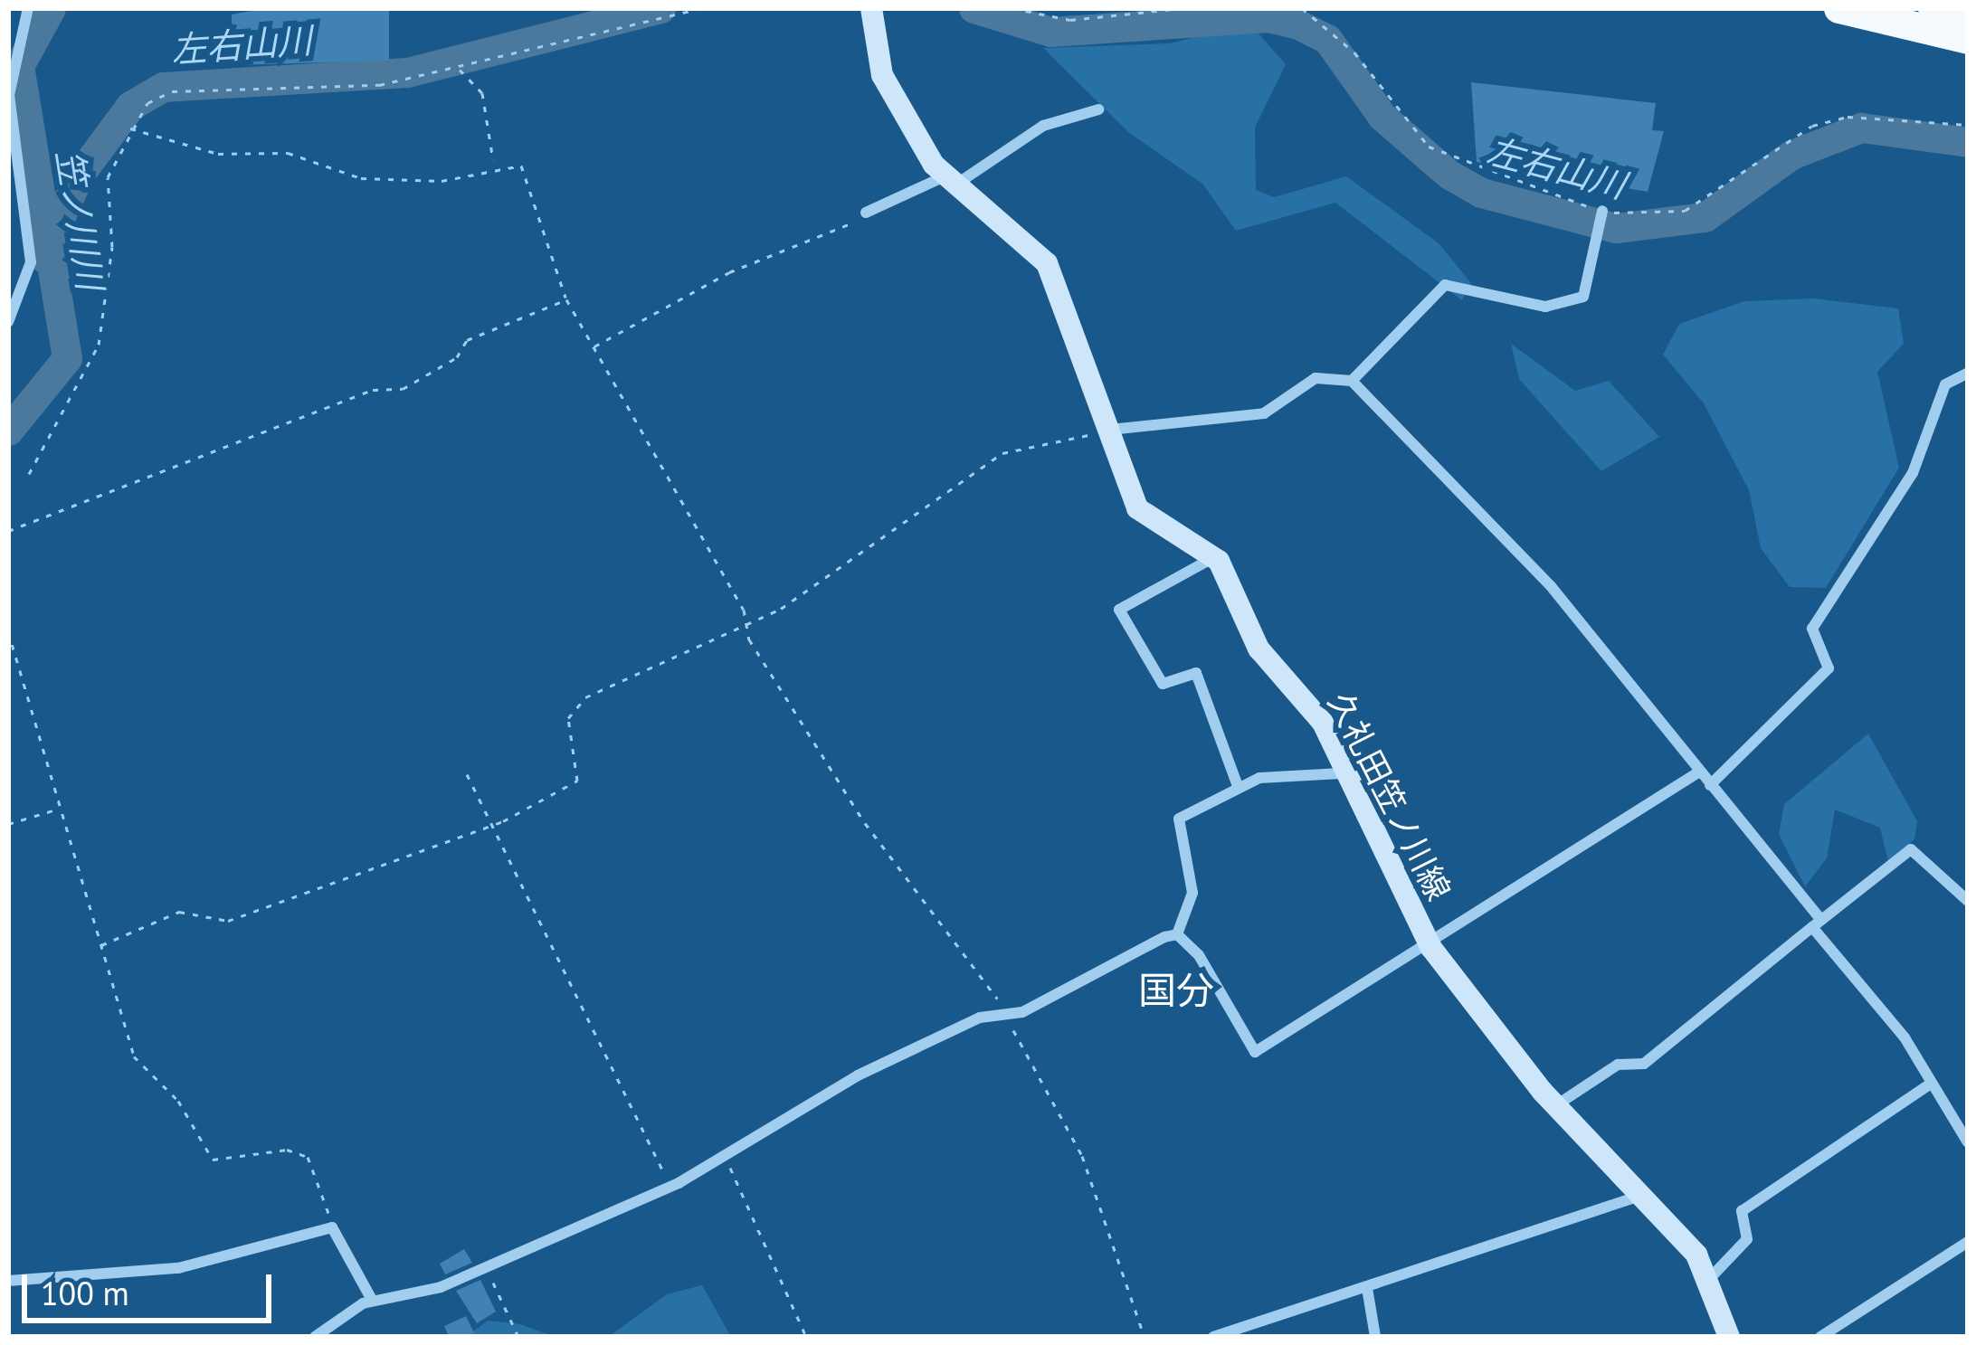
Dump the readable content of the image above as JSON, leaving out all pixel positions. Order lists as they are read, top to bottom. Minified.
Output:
{"streets":{"main road":["久礼田笠ノ川線"]},"districts":["国分"],"water":["左右山川","笠ノ川川"],"scale_bar":"100 m"}
